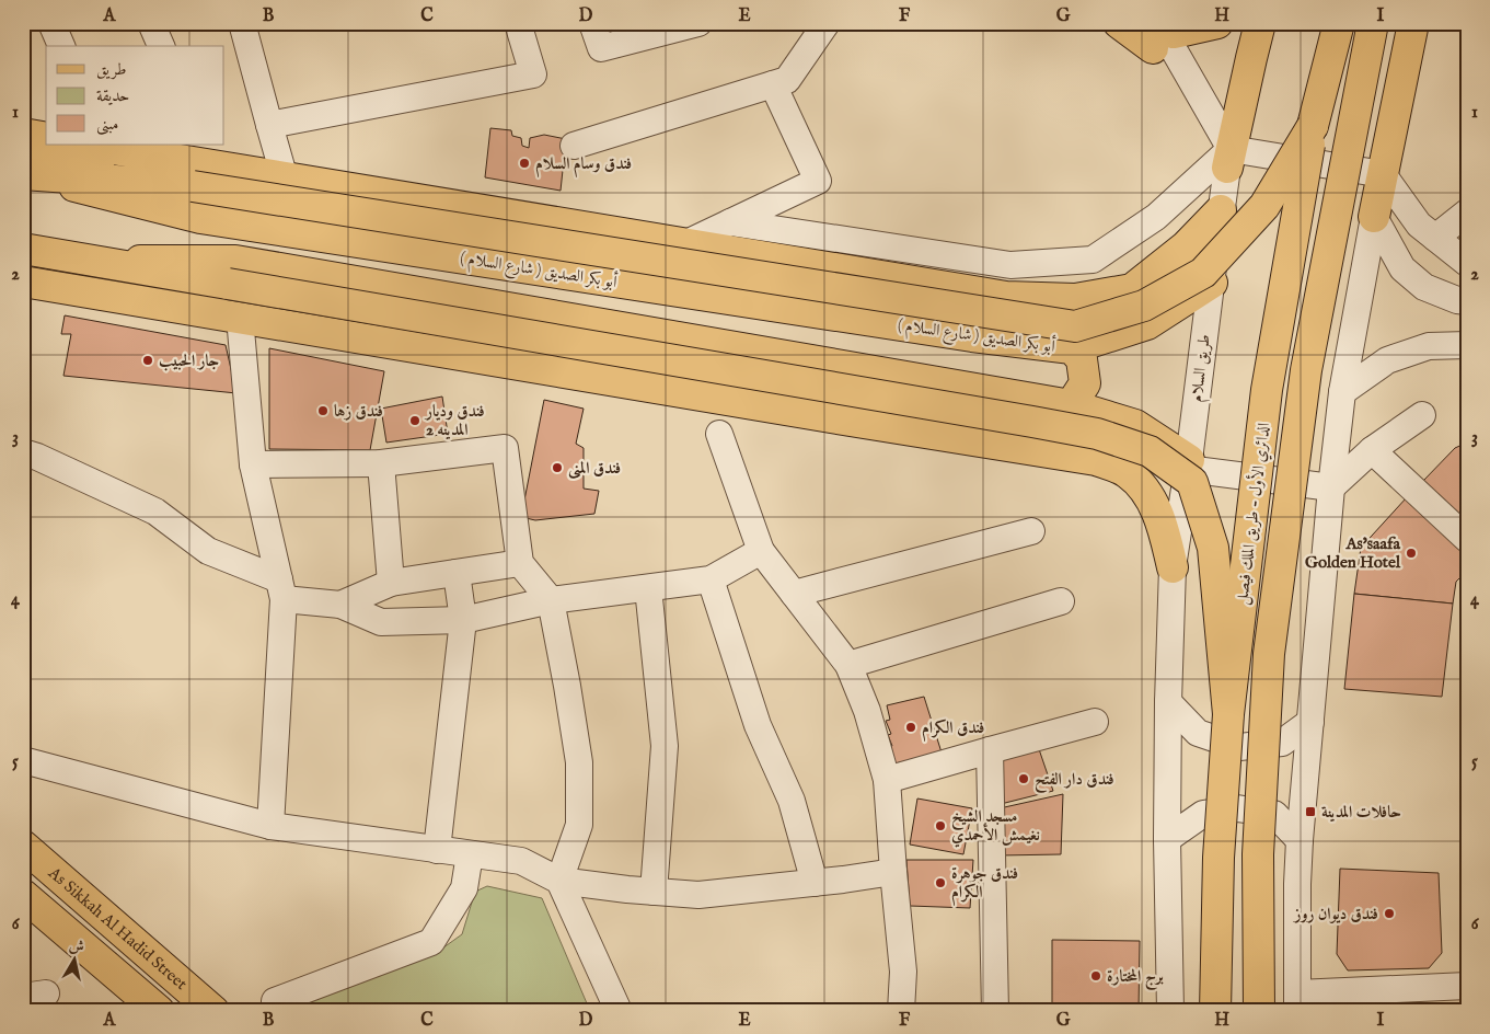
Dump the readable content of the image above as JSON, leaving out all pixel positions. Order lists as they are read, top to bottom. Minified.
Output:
{"streets":{"main road":["( شارع السلام ) أبو بكر الصديق","الدائري الأول - طريق الملك فيصل","As Sikkah Al Hadid Street"],"street":["طريق السلام"]},"crossings":[["( شارع السلام ) أبو بكر الصديق","الدائري الأول - طريق الملك فيصل"]],"places":{"other":["فندق وسام السلام","جار الحبيب","فندق زها","فندق وديار المدينه 2","فندق المنى","As'saafa Golden Hotel","فندق الكرام","فندق دار الفتح","مسجد الشيخ نغيمش الأحمدي","فندق جوهرة الكرام","فندق ديوان روز","برج المختارة"],"transit":["حافلات المدينة"]},"legend":["طريق","حديقة","مبنى"],"north":"top","grid":{"columns":["A","B","C","D","E","F","G","H","I"],"rows":["1","2","3","4","5","6"]}}
